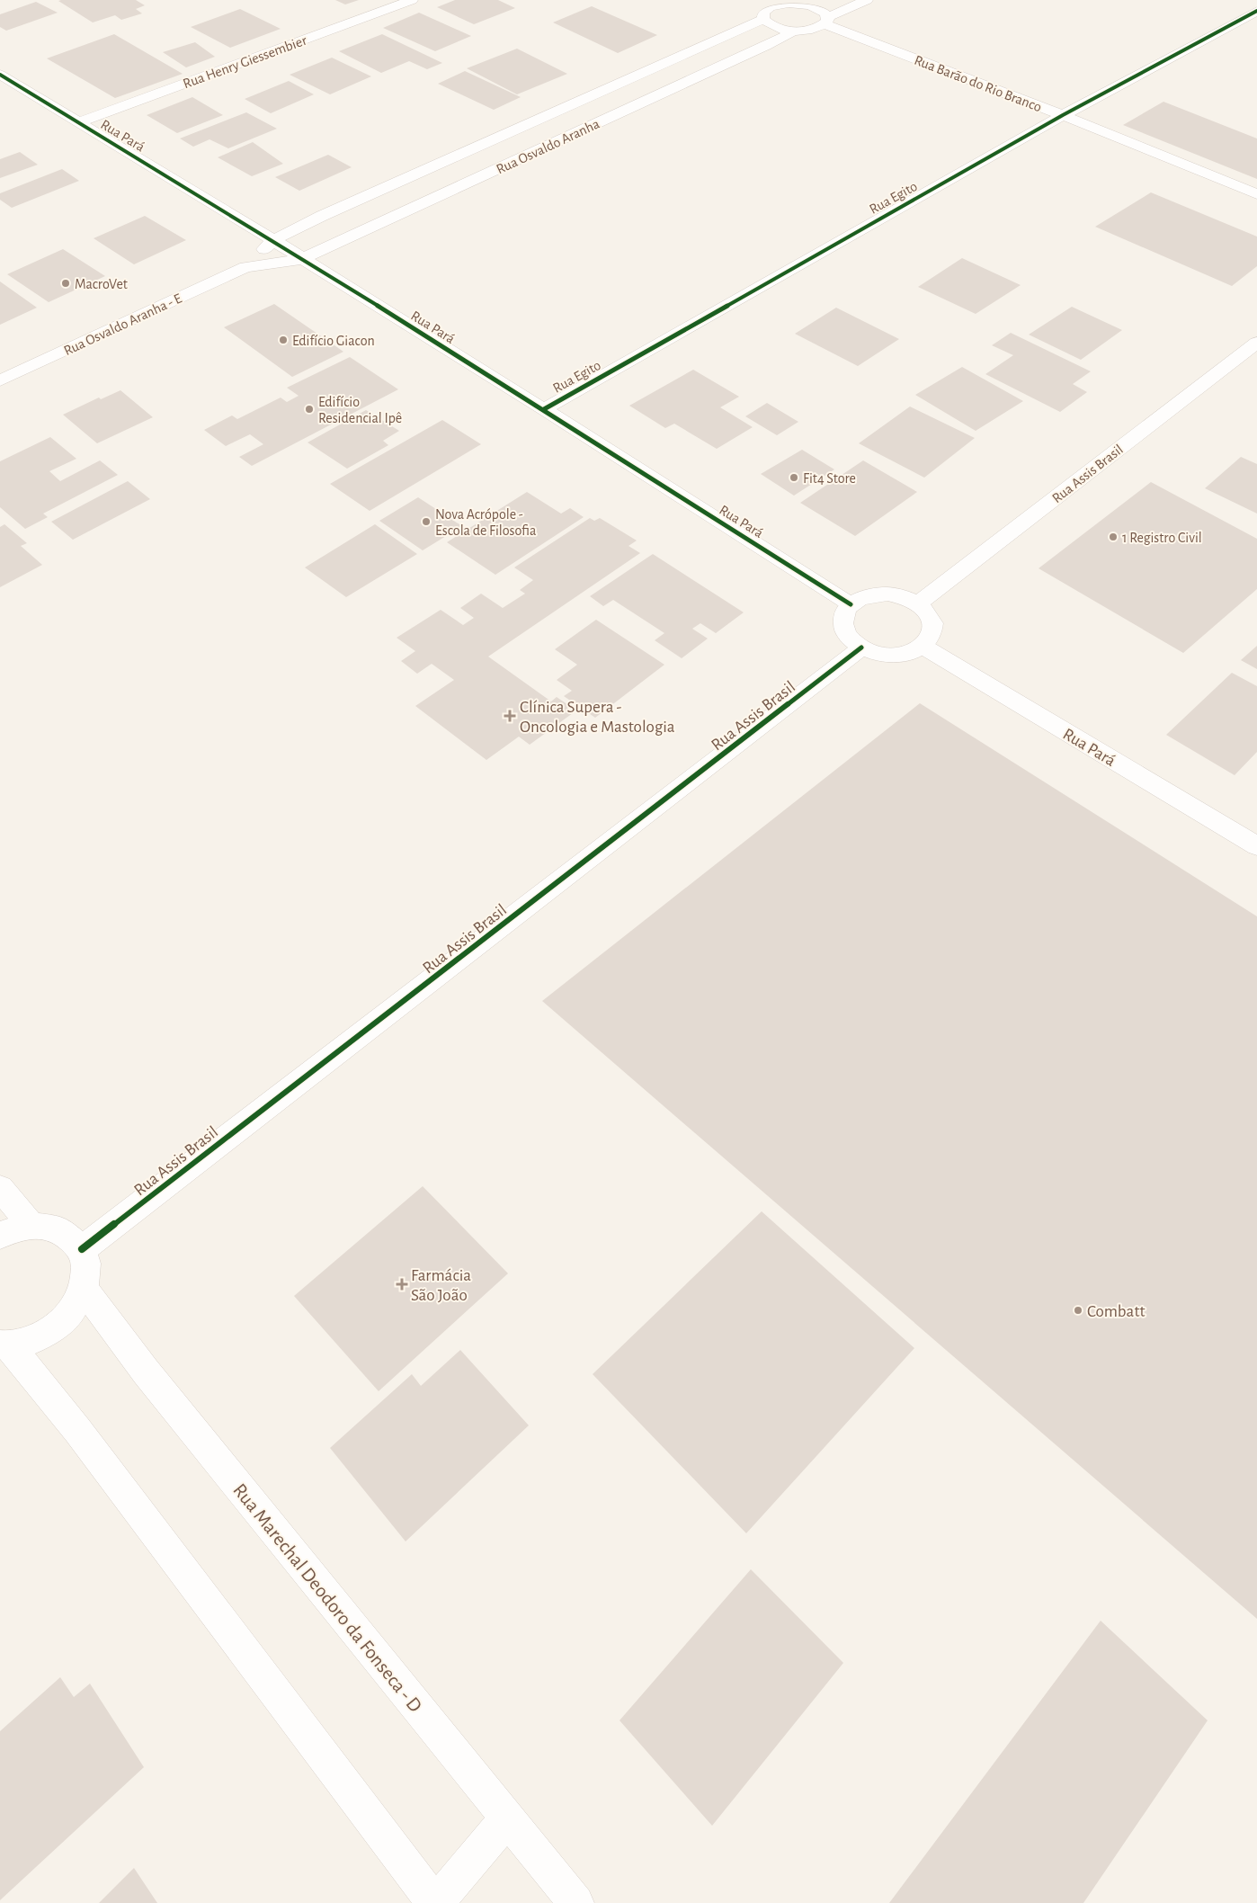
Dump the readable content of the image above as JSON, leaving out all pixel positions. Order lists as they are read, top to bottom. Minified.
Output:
{"streets":{"street":["Rua Henry Giessembier","Rua Barão do Rio Branco","Rua Pará","Rua Osvaldo Aranha","Rua Egito","Rua Osvaldo Aranha - E","Rua Assis Brasil","Rua Marechal Deodoro da Fonseca - D"]},"crossings":[["Rua Henry Giessembier","Rua Pará"],["Rua Barão do Rio Branco","Rua Osvaldo Aranha"],["Rua Barão do Rio Branco","Rua Egito"],["Rua Pará","Rua Osvaldo Aranha"],["Rua Pará","Rua Egito"],["Rua Pará","Rua Osvaldo Aranha - E"],["Rua Pará","Rua Assis Brasil"],["Rua Osvaldo Aranha","Rua Osvaldo Aranha - E"]],"places":{"other":["MacroVet","Edifício Giacon","Edifício Residencial Ipê","Fit4 Store","Nova Acrópole - Escola de Filosofia","1 Registro Civil","Combatt"],"health":["Clínica Supera - Oncologia e Mastologia","Farmácia São João"]}}
